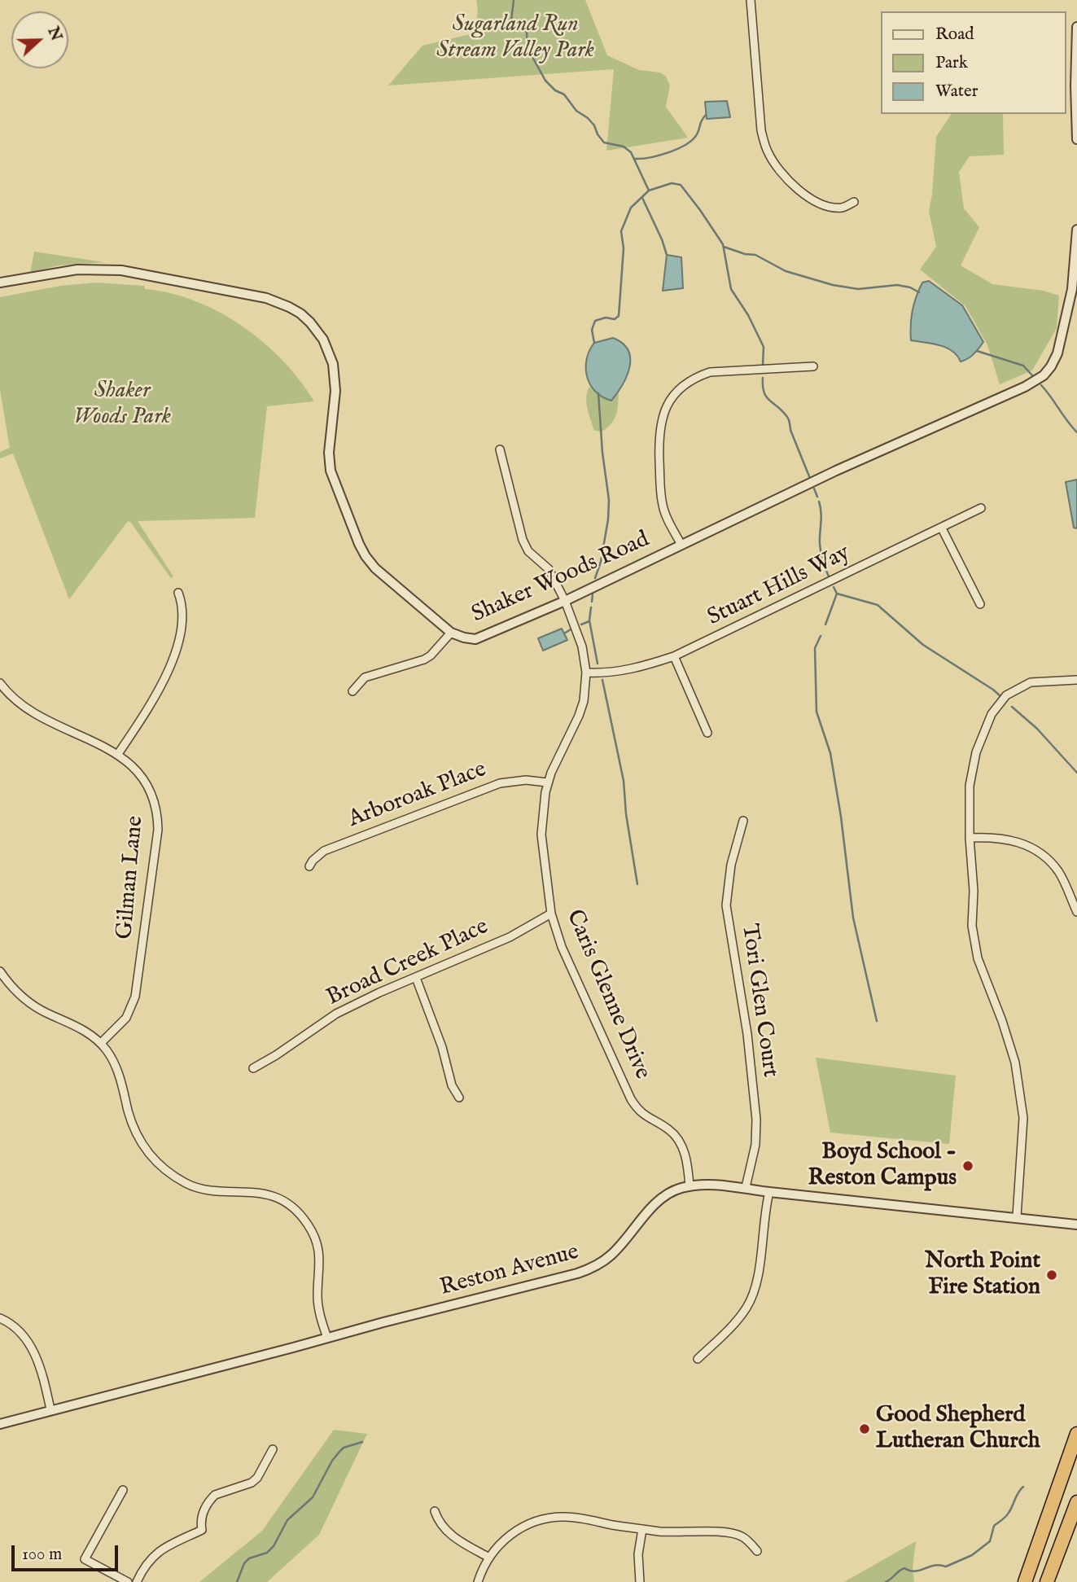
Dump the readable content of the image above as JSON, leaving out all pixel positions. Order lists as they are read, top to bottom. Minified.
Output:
{"streets":{"street":["Shaker Woods Road","Stuart Hills Way","Arboroak Place","Gilman Lane","Broad Creek Place","Caris Glenne Drive","Tori Glen Court","Reston Avenue"]},"crossings":[["Shaker Woods Road","Caris Glenne Drive"],["Stuart Hills Way","Caris Glenne Drive"],["Arboroak Place","Caris Glenne Drive"],["Broad Creek Place","Caris Glenne Drive"],["Caris Glenne Drive","Reston Avenue"],["Tori Glen Court","Reston Avenue"]],"parks":["Sugarland Run Stream Valley Park","Shaker Woods Park"],"places":["Boyd School - Reston Campus","North Point Fire Station","Good Shepherd Lutheran Church"],"legend":["Road","Park","Water"],"scale_bar":"100 m","north":"right"}
